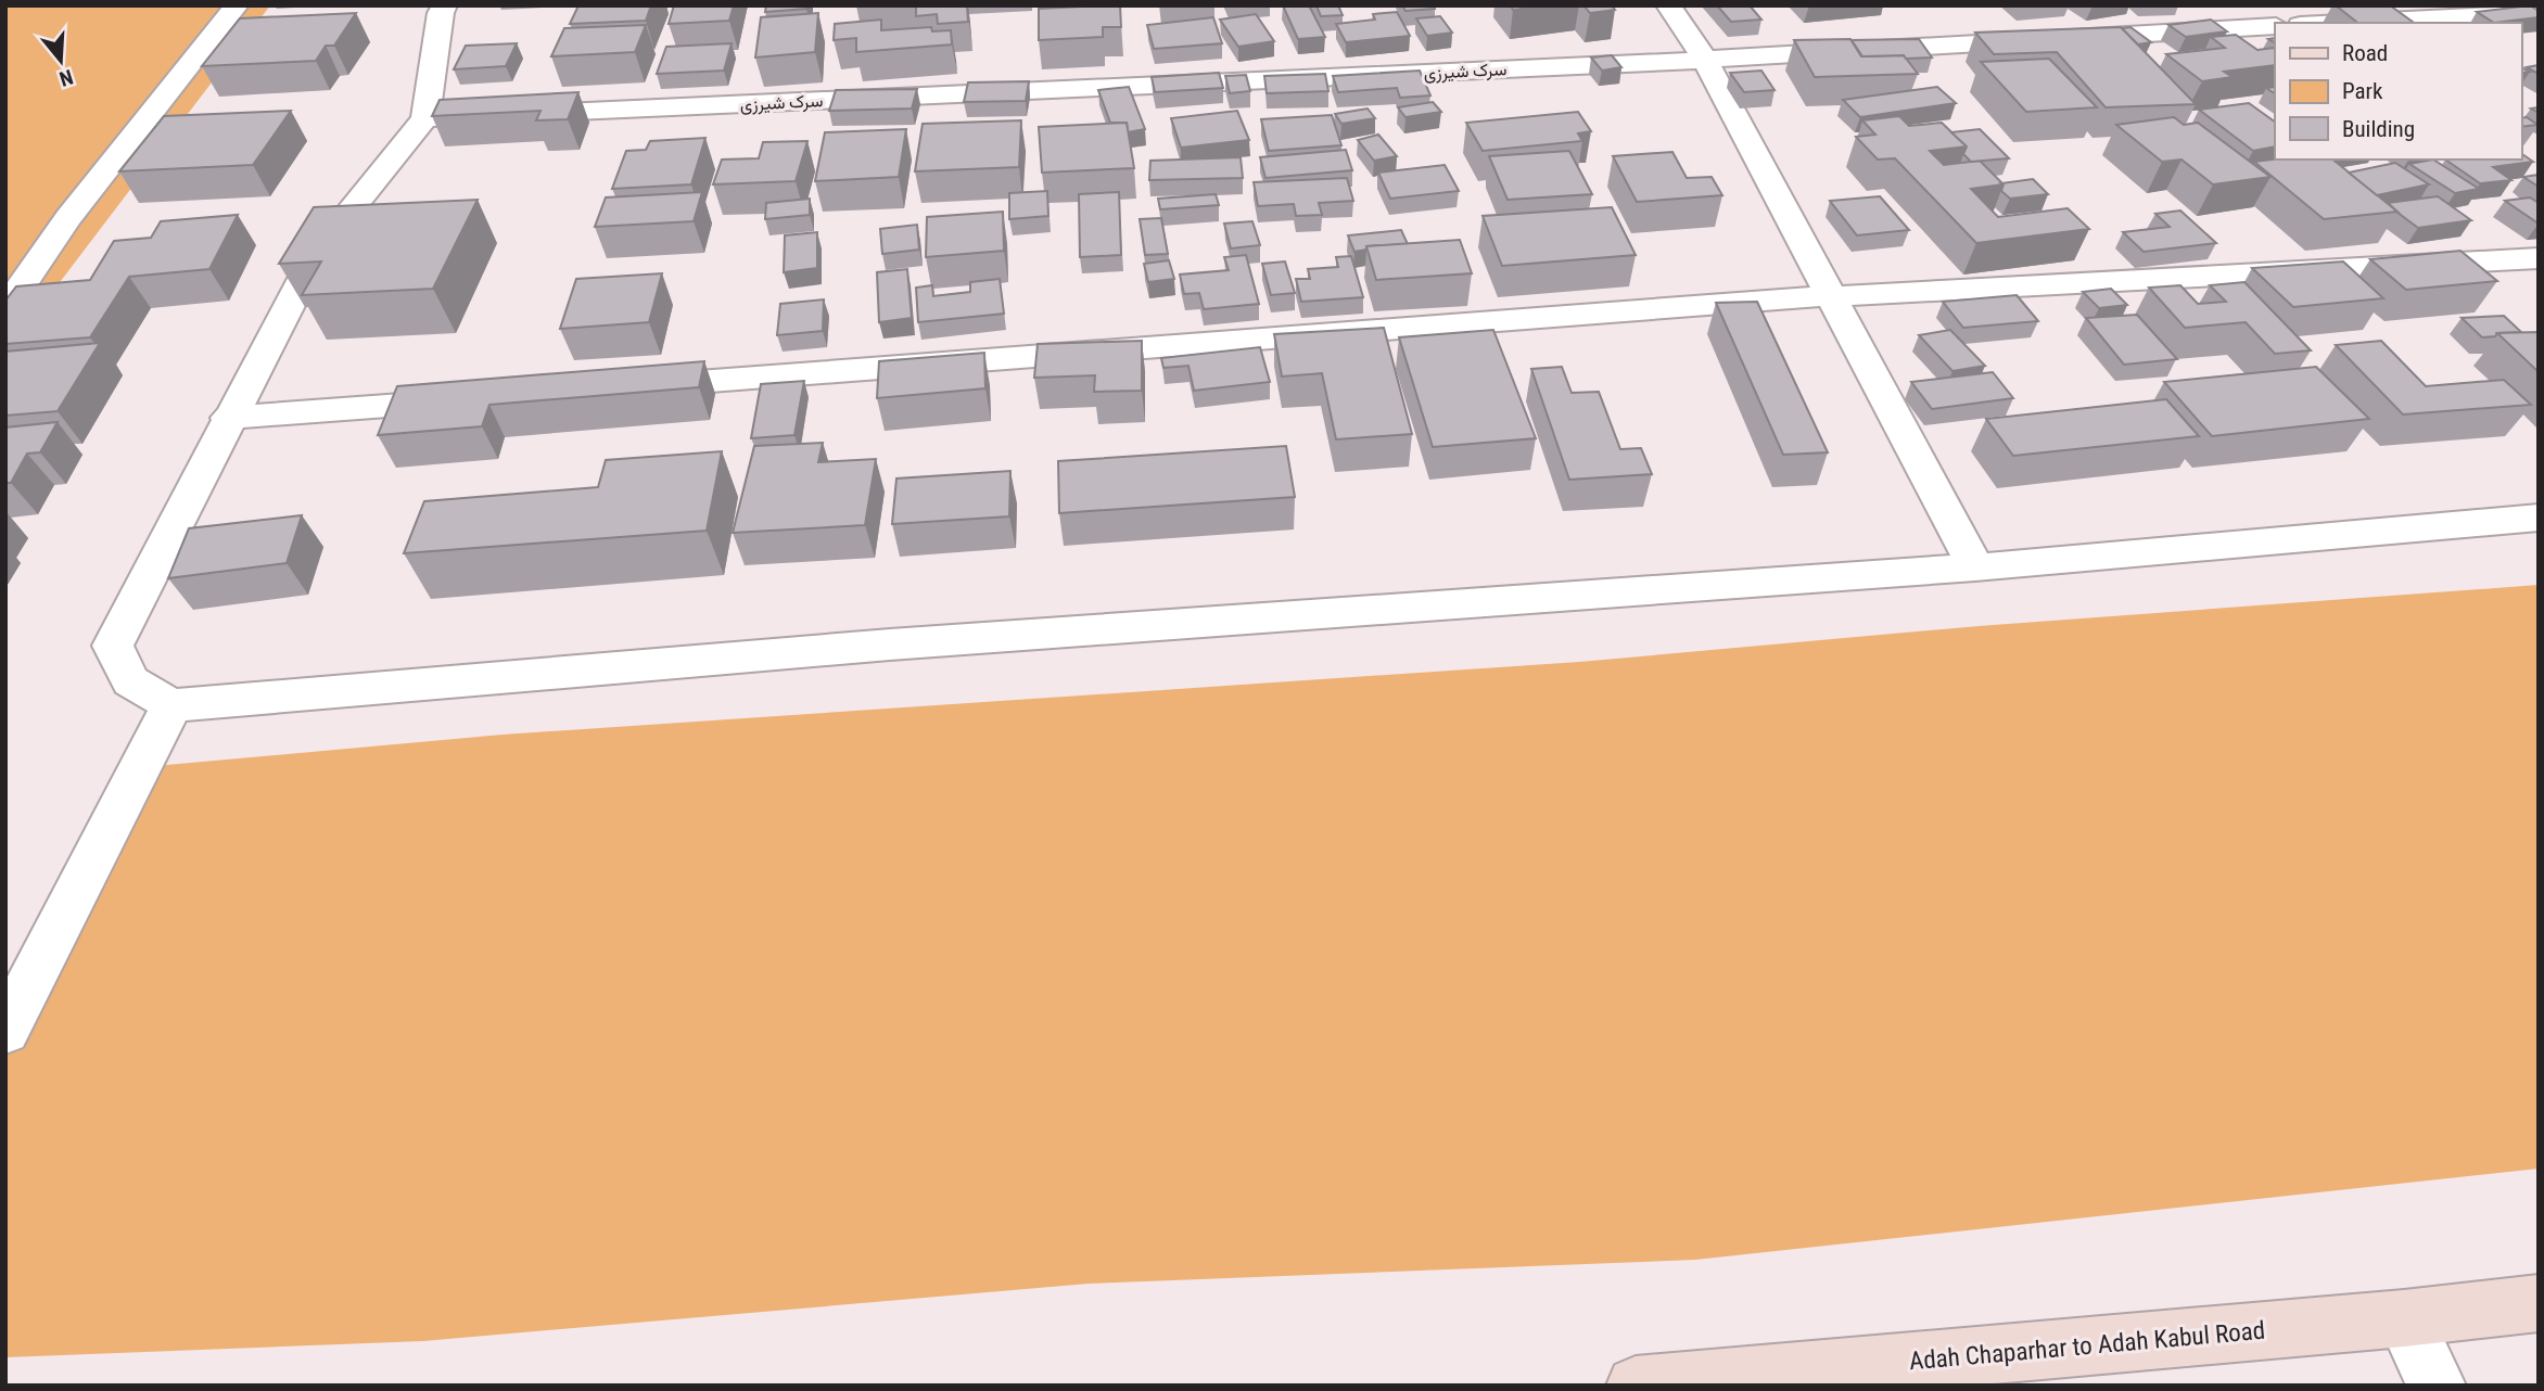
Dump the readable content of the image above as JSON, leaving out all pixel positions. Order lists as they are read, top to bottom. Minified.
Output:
{"streets":{"main road":["Adah Chaparhar to Adah Kabul Road"],"street":["سرک شیرزی"]},"legend":["Road","Park","Building"],"north":"bottom"}
